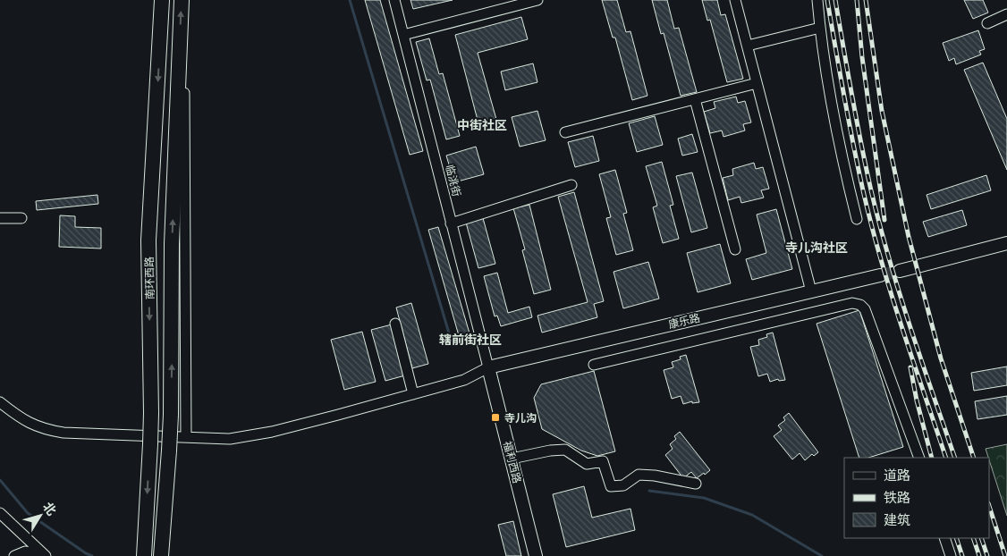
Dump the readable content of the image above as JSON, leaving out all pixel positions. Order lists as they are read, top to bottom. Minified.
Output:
{"streets":{"highway":["南环西路"],"main road":["康乐路","福利西路"],"street":["临洮街"]},"crossings":[["临洮街","康乐路"],["临洮街","福利西路"],["康乐路","福利西路"]],"districts":["中街社区","寺儿沟社区","辖前街社区"],"places":{"transit":["寺儿沟"]},"legend":["道路","铁路","建筑"],"north":"top right"}
